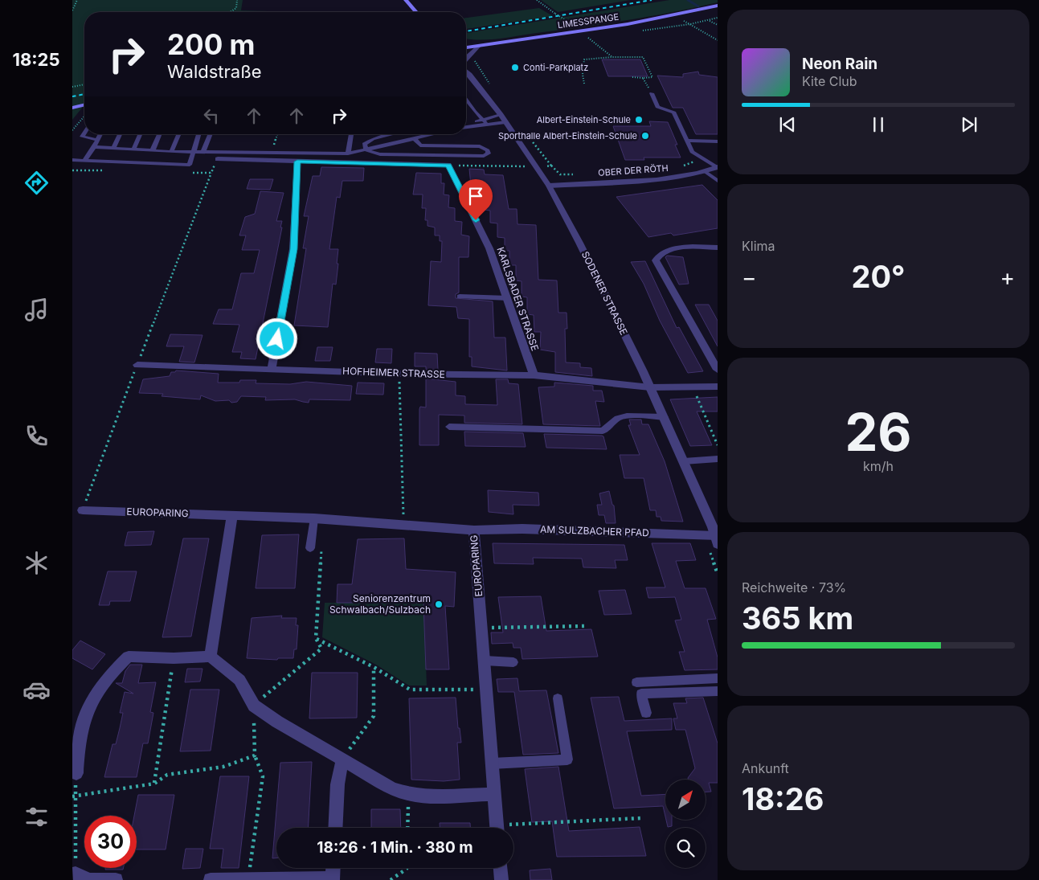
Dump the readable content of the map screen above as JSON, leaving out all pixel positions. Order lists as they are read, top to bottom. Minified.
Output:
{"streets":{"main road":["LIMESSPANGE"],"street":["OBER DER RÖTH","SODENER STRASSE","KARLSBADER STRASSE","HOFHEIMER STRASSE","EUROPARING","AM SULZBACHER PFAD"]},"crossings":[["OBER DER RÖTH","SODENER STRASSE"],["SODENER STRASSE","HOFHEIMER STRASSE"],["SODENER STRASSE","AM SULZBACHER PFAD"],["KARLSBADER STRASSE","HOFHEIMER STRASSE"],["EUROPARING","AM SULZBACHER PFAD"]],"places":["Conti-Parkplatz","Albert-Einstein-Schule","Sporthalle Albert-Einstein-Schule","Seniorenzentrum Schwalbach/Sulzbach"],"north":"top right","page":{"tabs":"18:25","turn":["200 m","Waldstraße"],"song":["Neon Rain","Kite Club"],"tile":["Klima",["26","km/h"],["Reichweite · 73%","365 km"],["Ankunft","18:26"]],"heat":["−","20°","+"],"limit":"30","trip":"18:26 · 1 Min. · 380 m"}}
